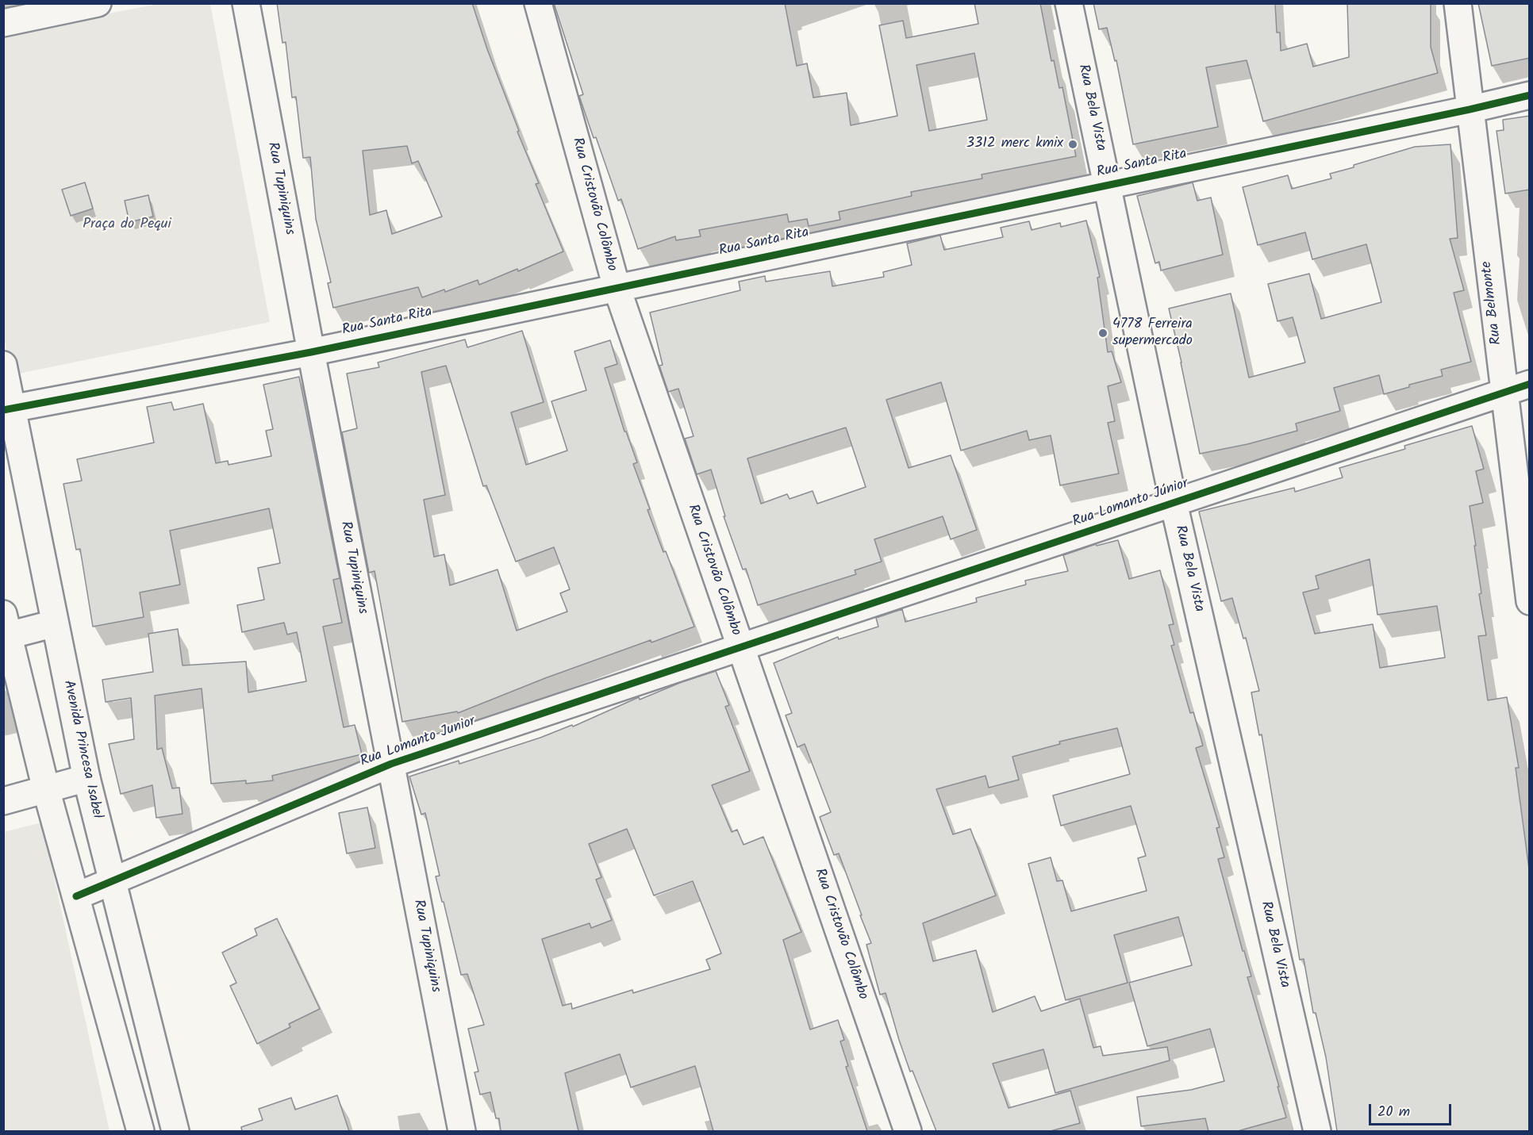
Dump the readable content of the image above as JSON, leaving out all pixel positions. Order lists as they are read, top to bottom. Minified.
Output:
{"streets":{"street":["Rua Bela Vista","Rua Santa Rita","Rua Tupiniquins","Rua Cristovão Colômbo","Rua Belmonte","Rua Lomanto Júnior","Rua Lomanto Junior","Avenida Princesa Isabel"]},"crossings":[["Rua Bela Vista","Rua Santa Rita"],["Rua Bela Vista","Rua Lomanto Júnior"],["Rua Santa Rita","Rua Tupiniquins"],["Rua Santa Rita","Rua Cristovão Colômbo"],["Rua Santa Rita","Rua Belmonte"],["Rua Santa Rita","Avenida Princesa Isabel"],["Rua Tupiniquins","Rua Lomanto Junior"],["Rua Cristovão Colômbo","Rua Lomanto Júnior"],["Rua Cristovão Colômbo","Rua Lomanto Junior"],["Rua Belmonte","Rua Lomanto Júnior"],["Rua Lomanto Júnior","Rua Lomanto Junior"],["Rua Lomanto Junior","Avenida Princesa Isabel"]],"parks":["Praça do Pequi"],"places":["3312 merc kmix","4778 Ferreira supermercado"],"scale_bar":"20 m"}
